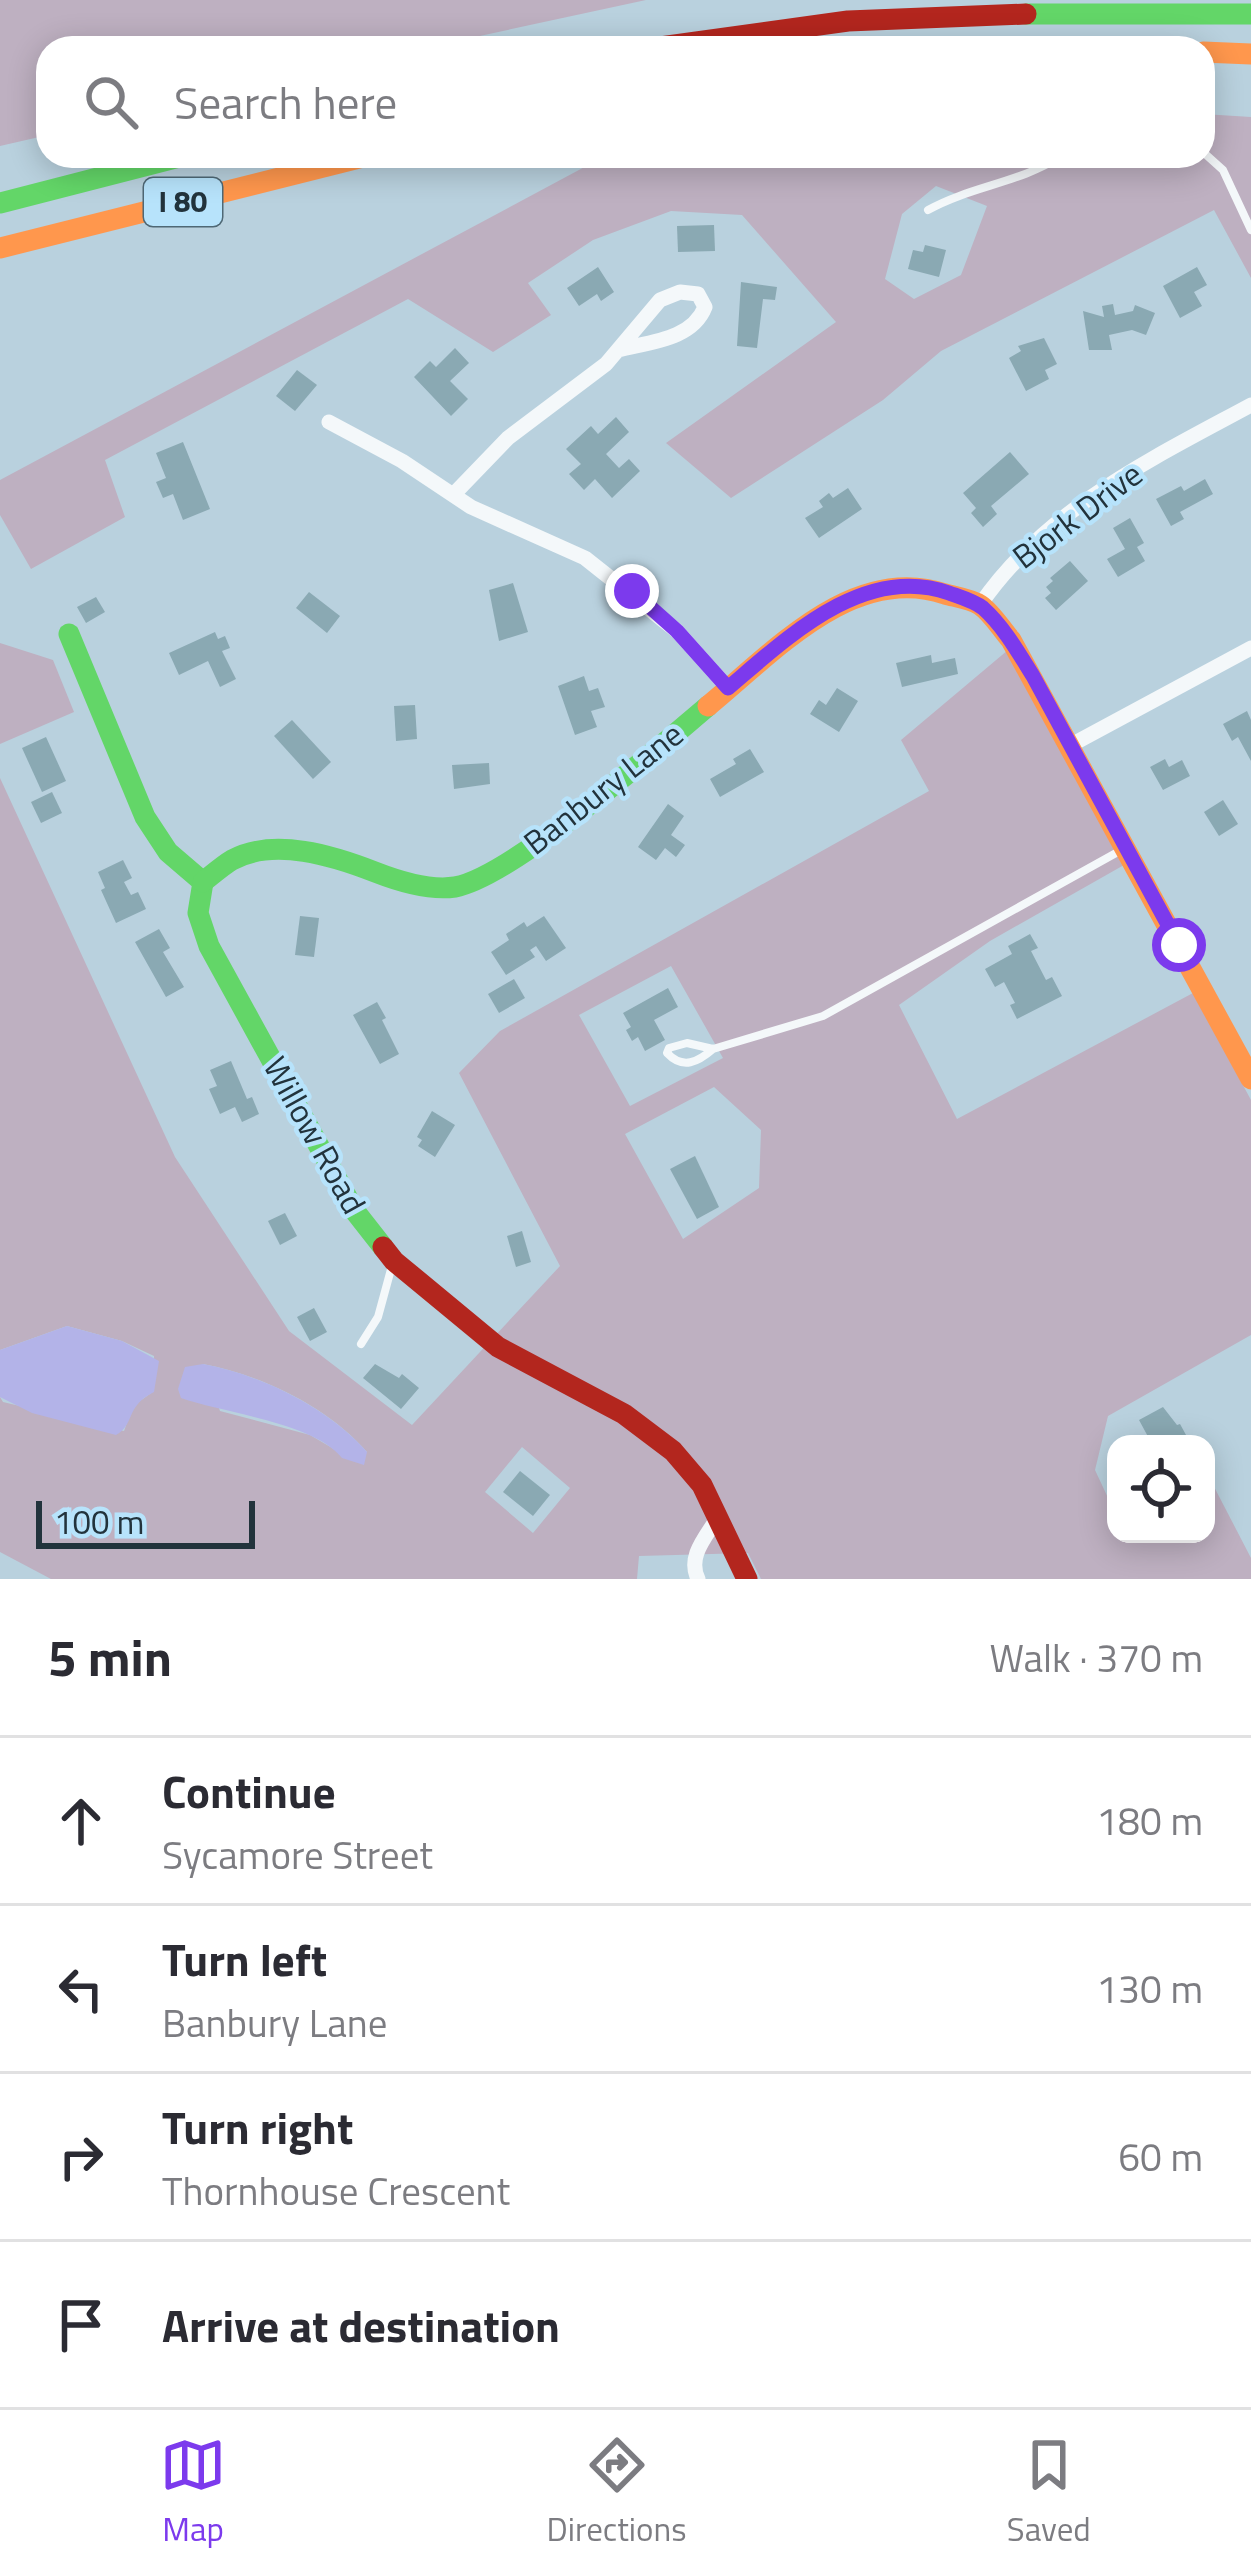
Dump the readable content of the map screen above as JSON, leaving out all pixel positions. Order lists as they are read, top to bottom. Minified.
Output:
{"streets":{"main road":["I 80","Banbury Lane","Willow Road"],"street":["Bjork Drive"]},"crossings":[["Bjork Drive","Banbury Lane"],["Banbury Lane","Willow Road"]],"scale_bar":"100 m","page":{"search":"Search here","scale":"100 m","heading":["5 min","Walk · 370 m"],"list":[["Continue","Sycamore Street","180 m"],["Turn left","Banbury Lane","130 m"],["Turn right","Thornhouse Crescent","60 m"],"Arrive at destination"],"nav":["Map","Directions","Saved"]}}
